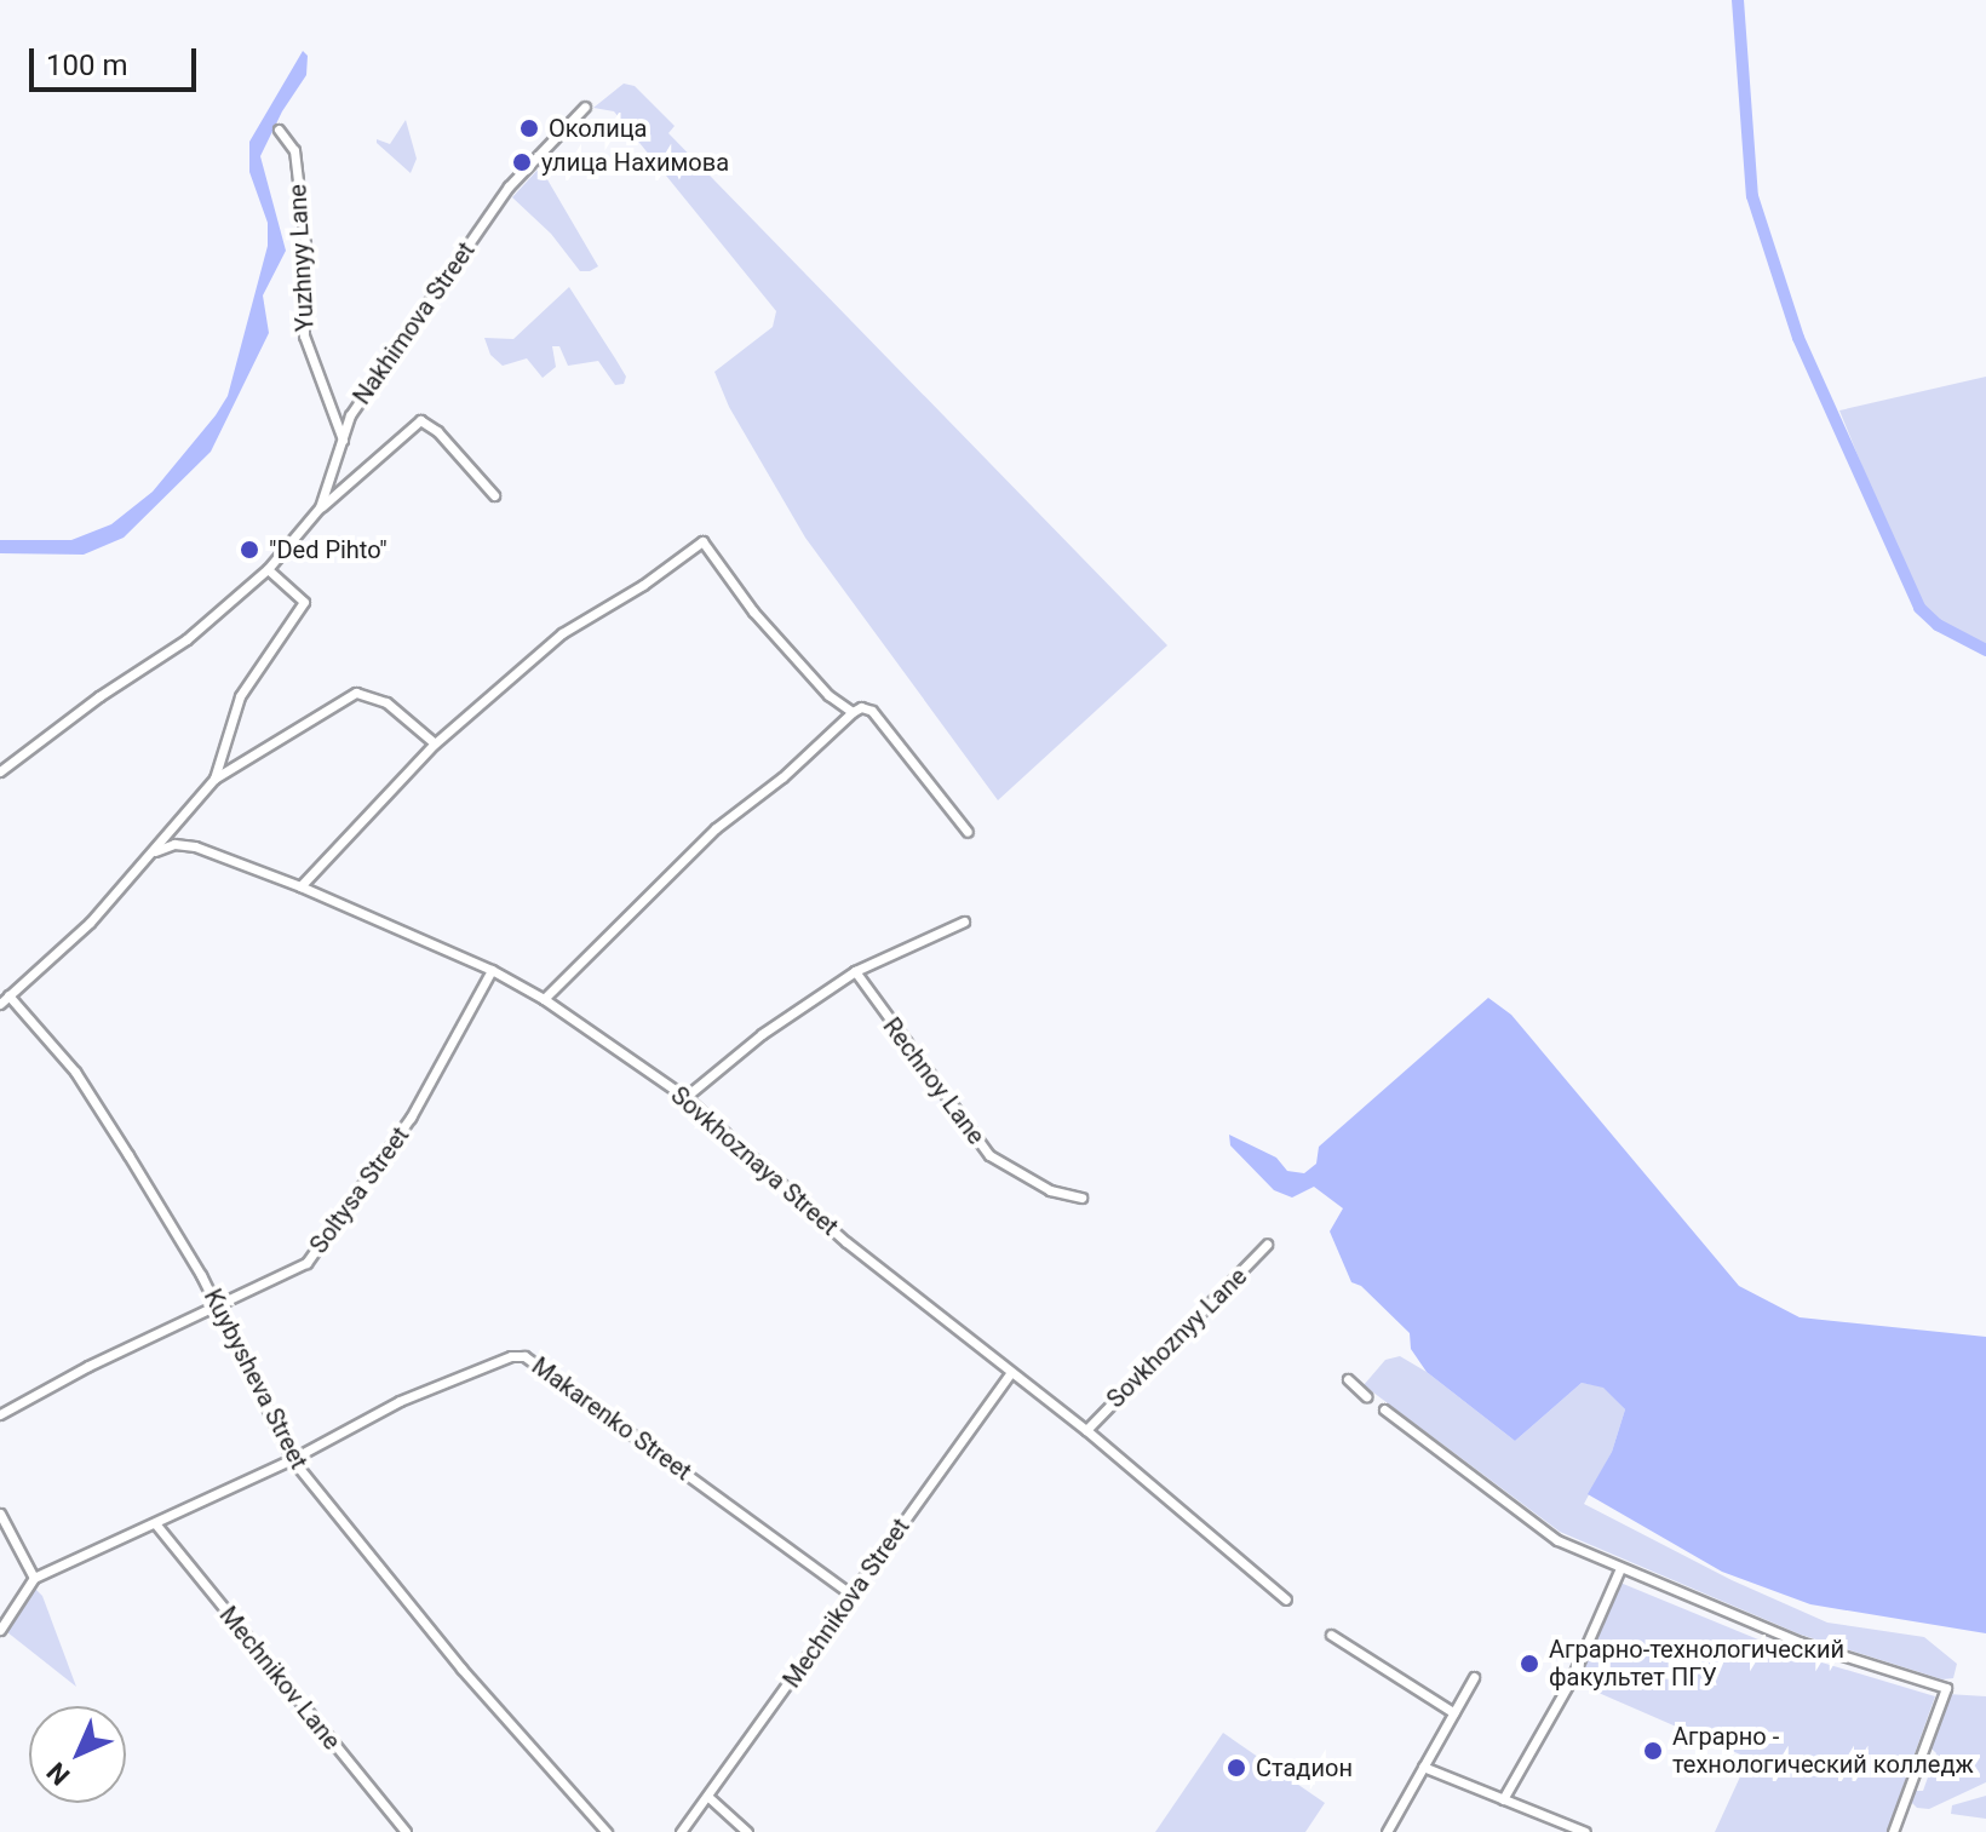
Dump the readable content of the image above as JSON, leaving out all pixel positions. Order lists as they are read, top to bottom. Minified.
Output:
{"streets":{"street":["Yuzhnyy Lane","Nakhimova Street","Rechnoy Lane","Sovkhoznaya Street","Soltysa Street","Sovkhoznyy Lane","Kuybysheva Street","Makarenko Street","Mechnikova Street","Mechnikov Lane"]},"crossings":[["Yuzhnyy Lane","Nakhimova Street"],["Sovkhoznaya Street","Soltysa Street"],["Sovkhoznaya Street","Sovkhoznyy Lane"],["Sovkhoznaya Street","Mechnikova Street"],["Soltysa Street","Kuybysheva Street"],["Kuybysheva Street","Makarenko Street"],["Makarenko Street","Mechnikova Street"],["Makarenko Street","Mechnikov Lane"]],"places":["Околица","улица Нахимова","\"Ded Pihto\"","Аграрно-технологический факультет ПГУ","Аграрно - технологический колледж","Стадион"],"scale_bar":"100 m","north":"bottom left"}
